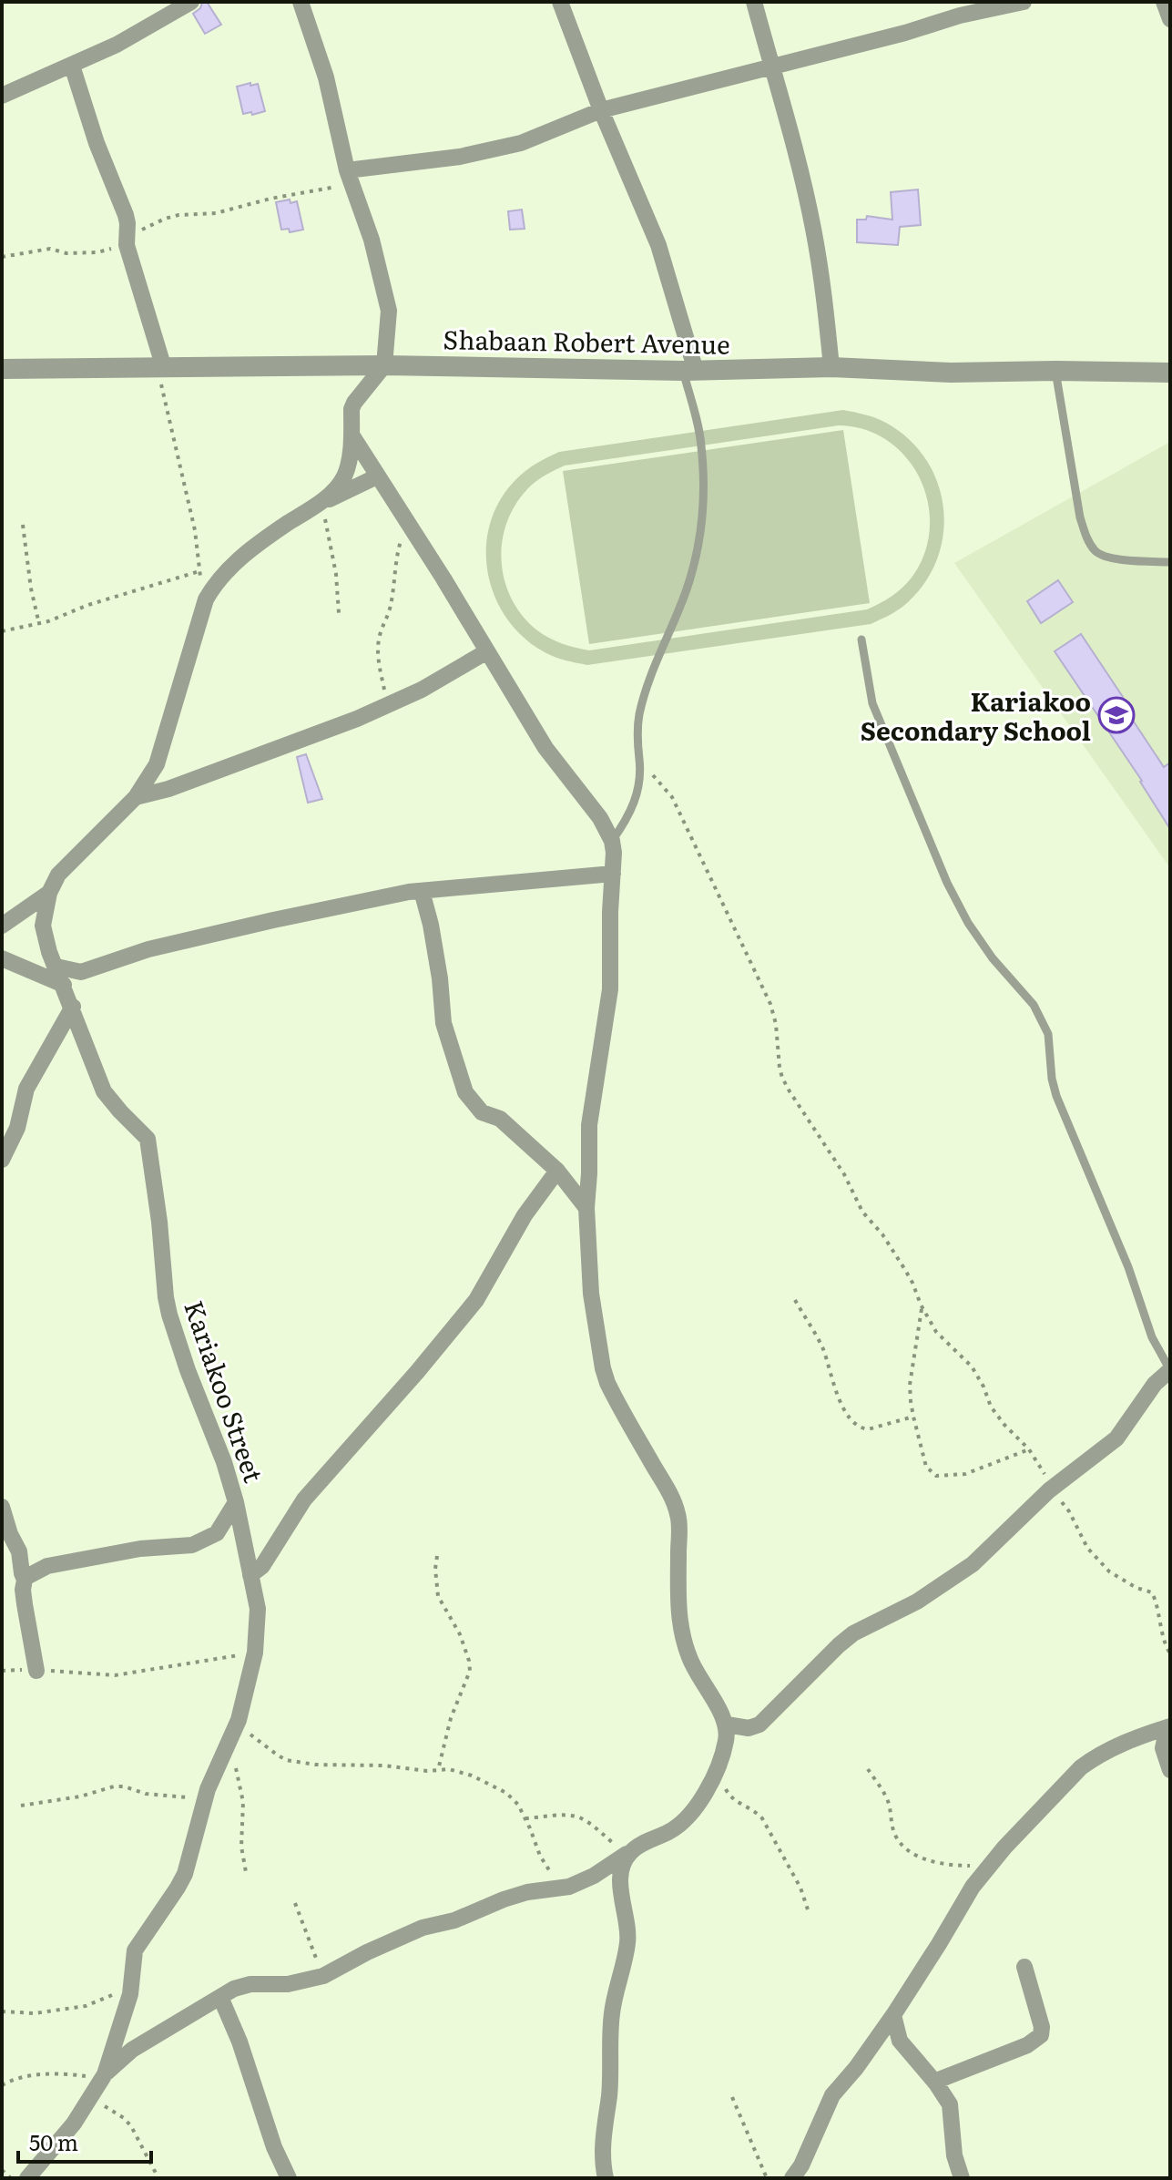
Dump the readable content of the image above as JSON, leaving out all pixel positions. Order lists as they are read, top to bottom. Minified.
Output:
{"streets":{"street":["Shabaan Robert Avenue","Kariakoo Street"]},"crossings":[["Shabaan Robert Avenue","Kariakoo Street"]],"places":{"school or university":["Kariakoo Secondary School"]},"scale_bar":"50 m"}
